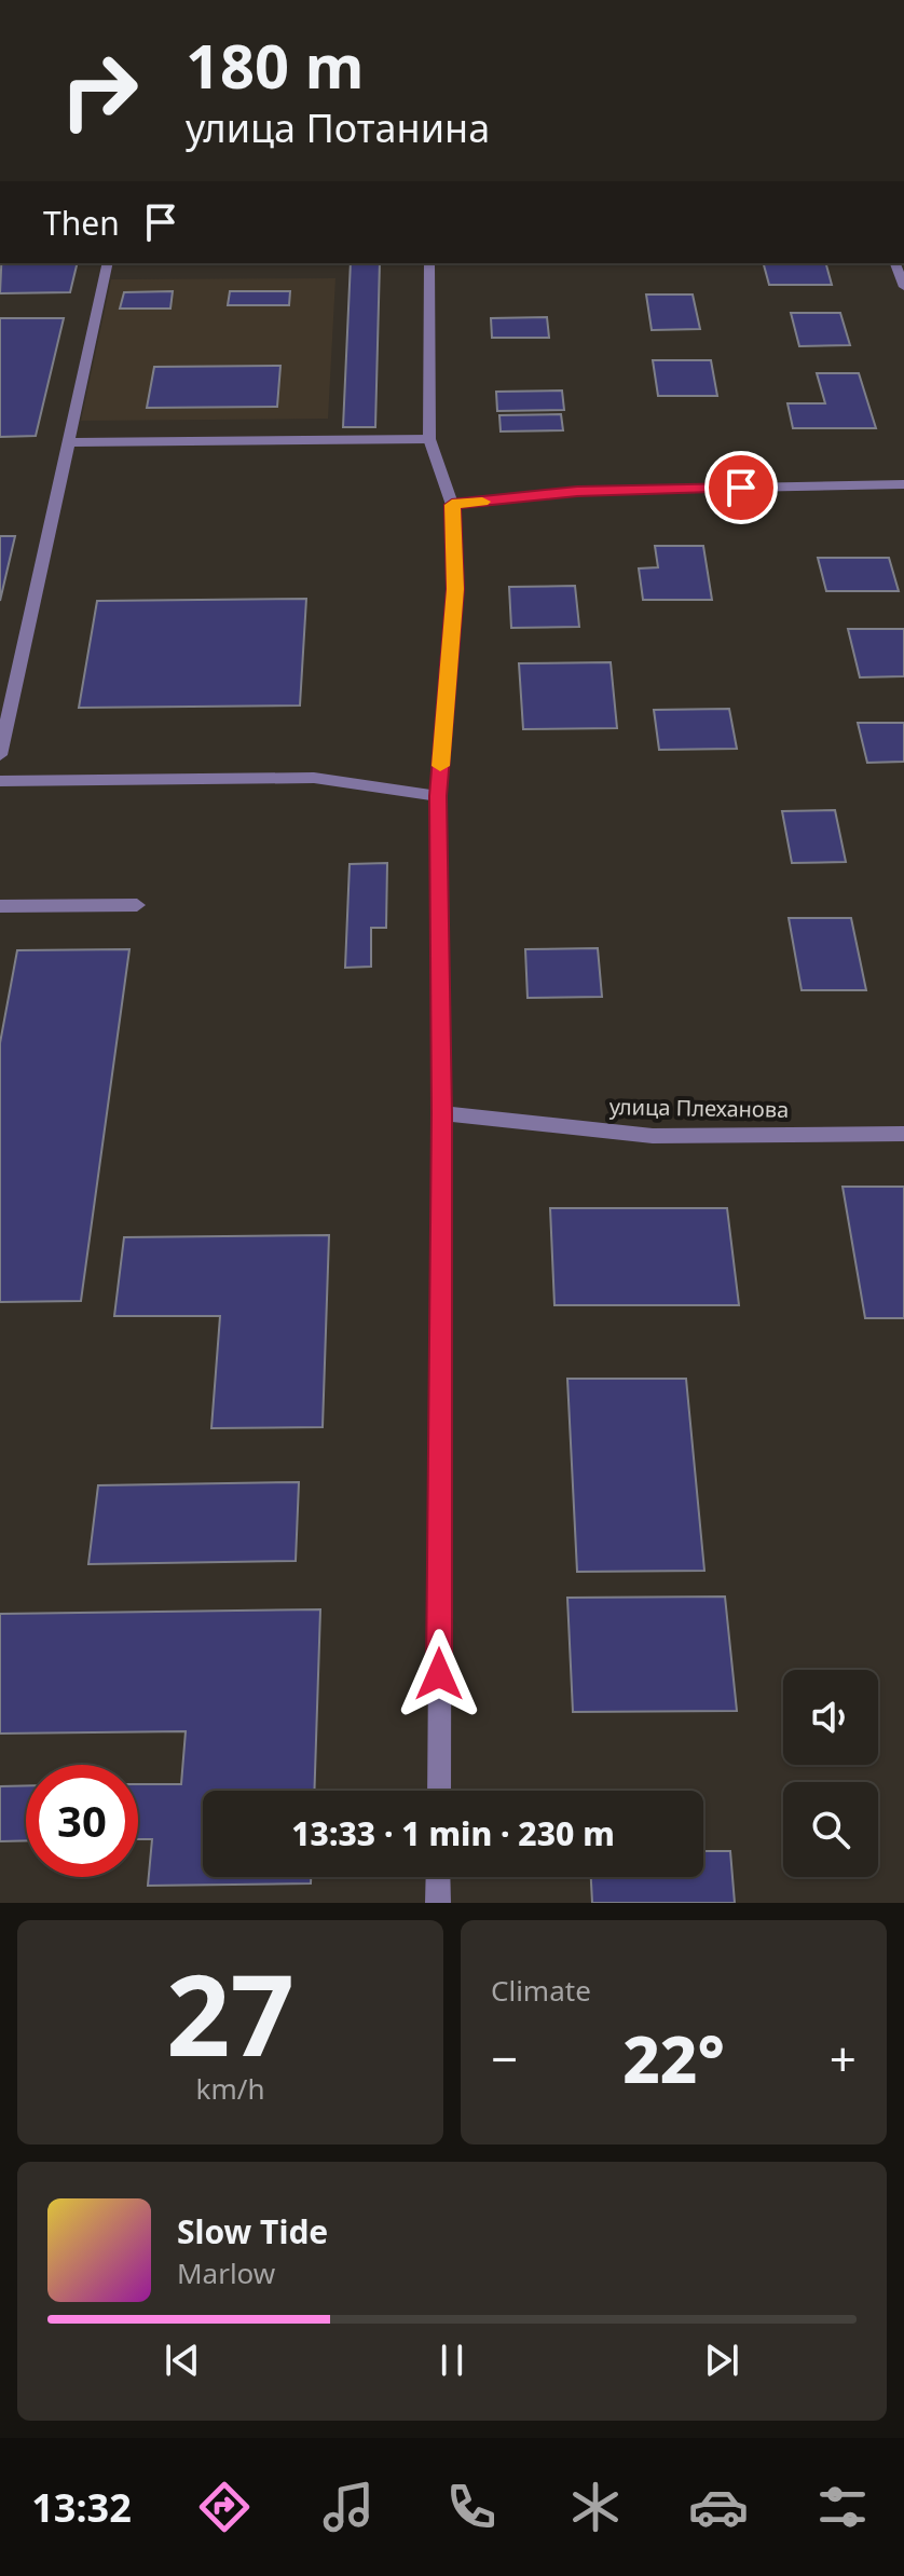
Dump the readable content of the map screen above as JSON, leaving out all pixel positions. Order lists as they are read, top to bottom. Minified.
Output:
{"streets":{"street":["улица Плеханова"]},"page":{"turn":["180 m","улица Потанина"],"then":"Then","limit":"30","trip":"13:33 · 1 min · 230 m","tile":[["27","km/h"],"Climate"],"heat":["−","22°","+"],"song":["Slow Tide","Marlow"],"tabs":"13:32"}}
